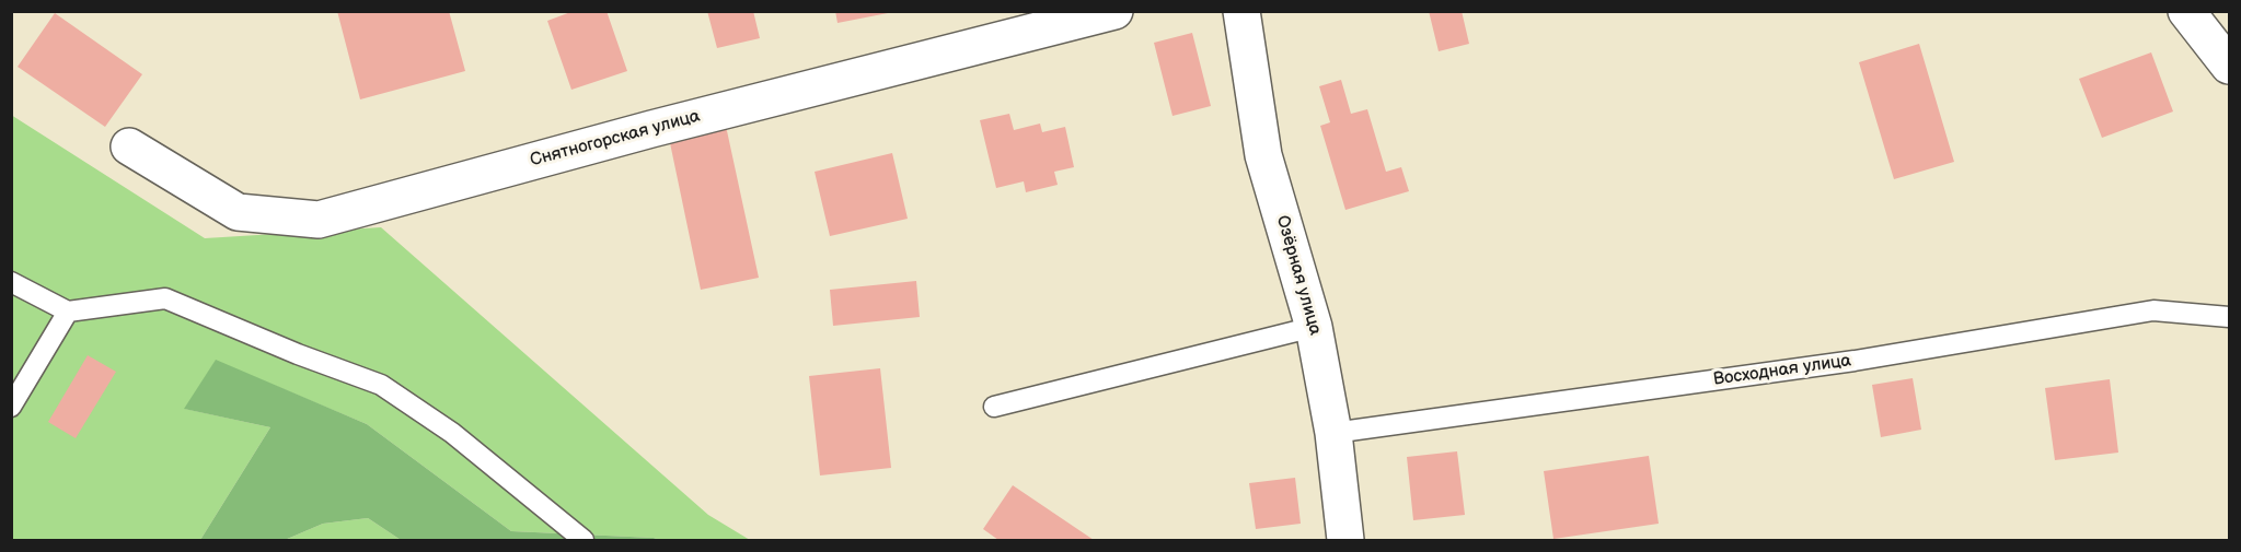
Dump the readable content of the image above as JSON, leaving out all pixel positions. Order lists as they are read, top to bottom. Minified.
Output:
{"streets":{"street":["Снятногорская улица","Озёрная улица"],"lane":["Восходная улица"]},"crossings":[["Озёрная улица","Восходная улица"]]}
